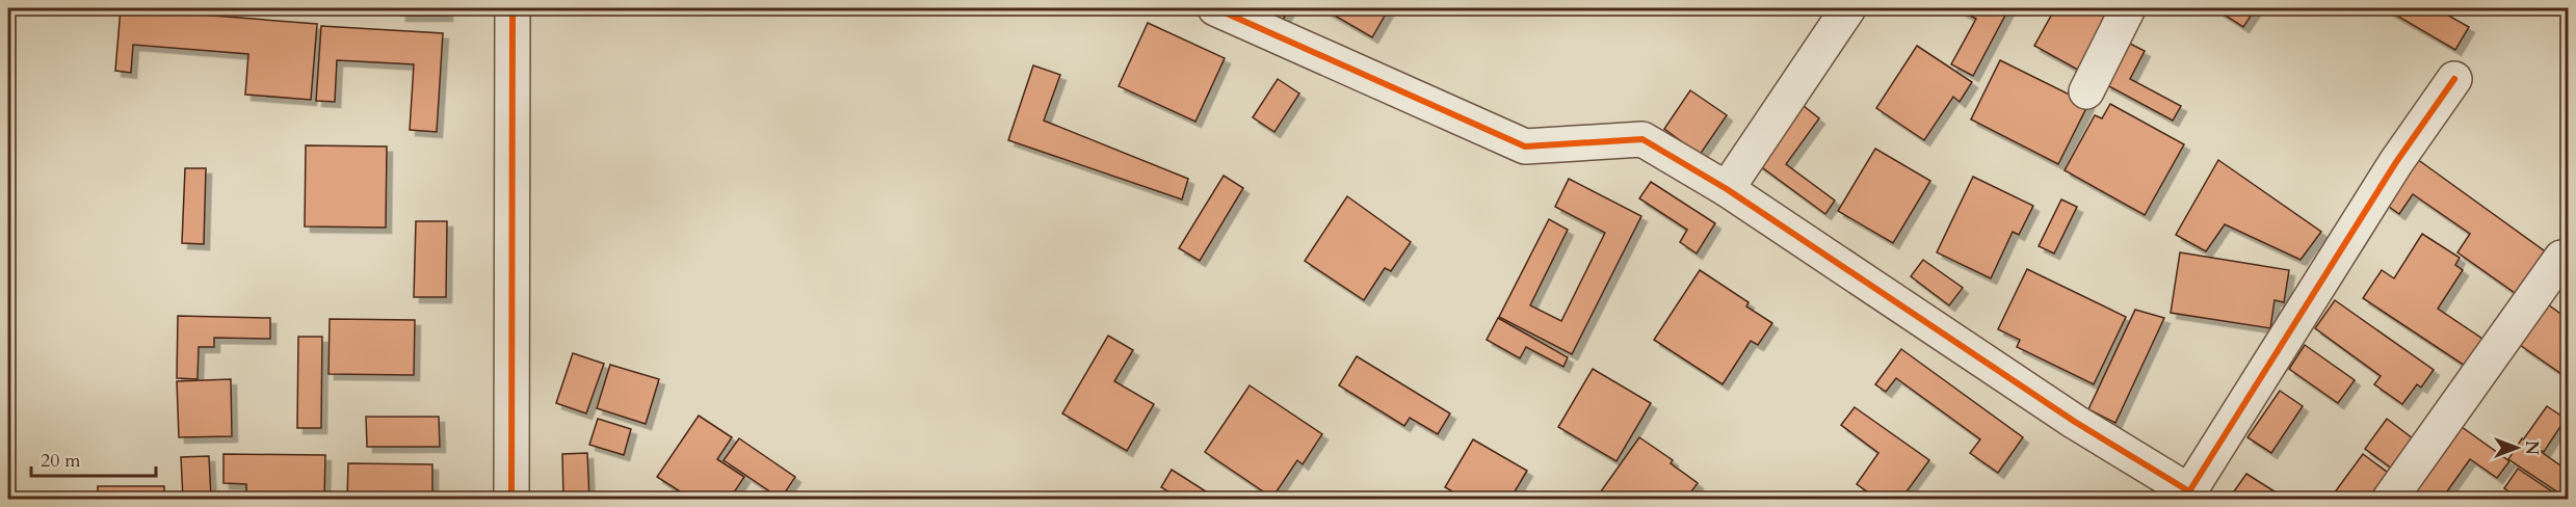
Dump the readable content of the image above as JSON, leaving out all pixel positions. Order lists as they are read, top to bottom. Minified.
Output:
{"scale_bar":"20 m","north":"right"}
